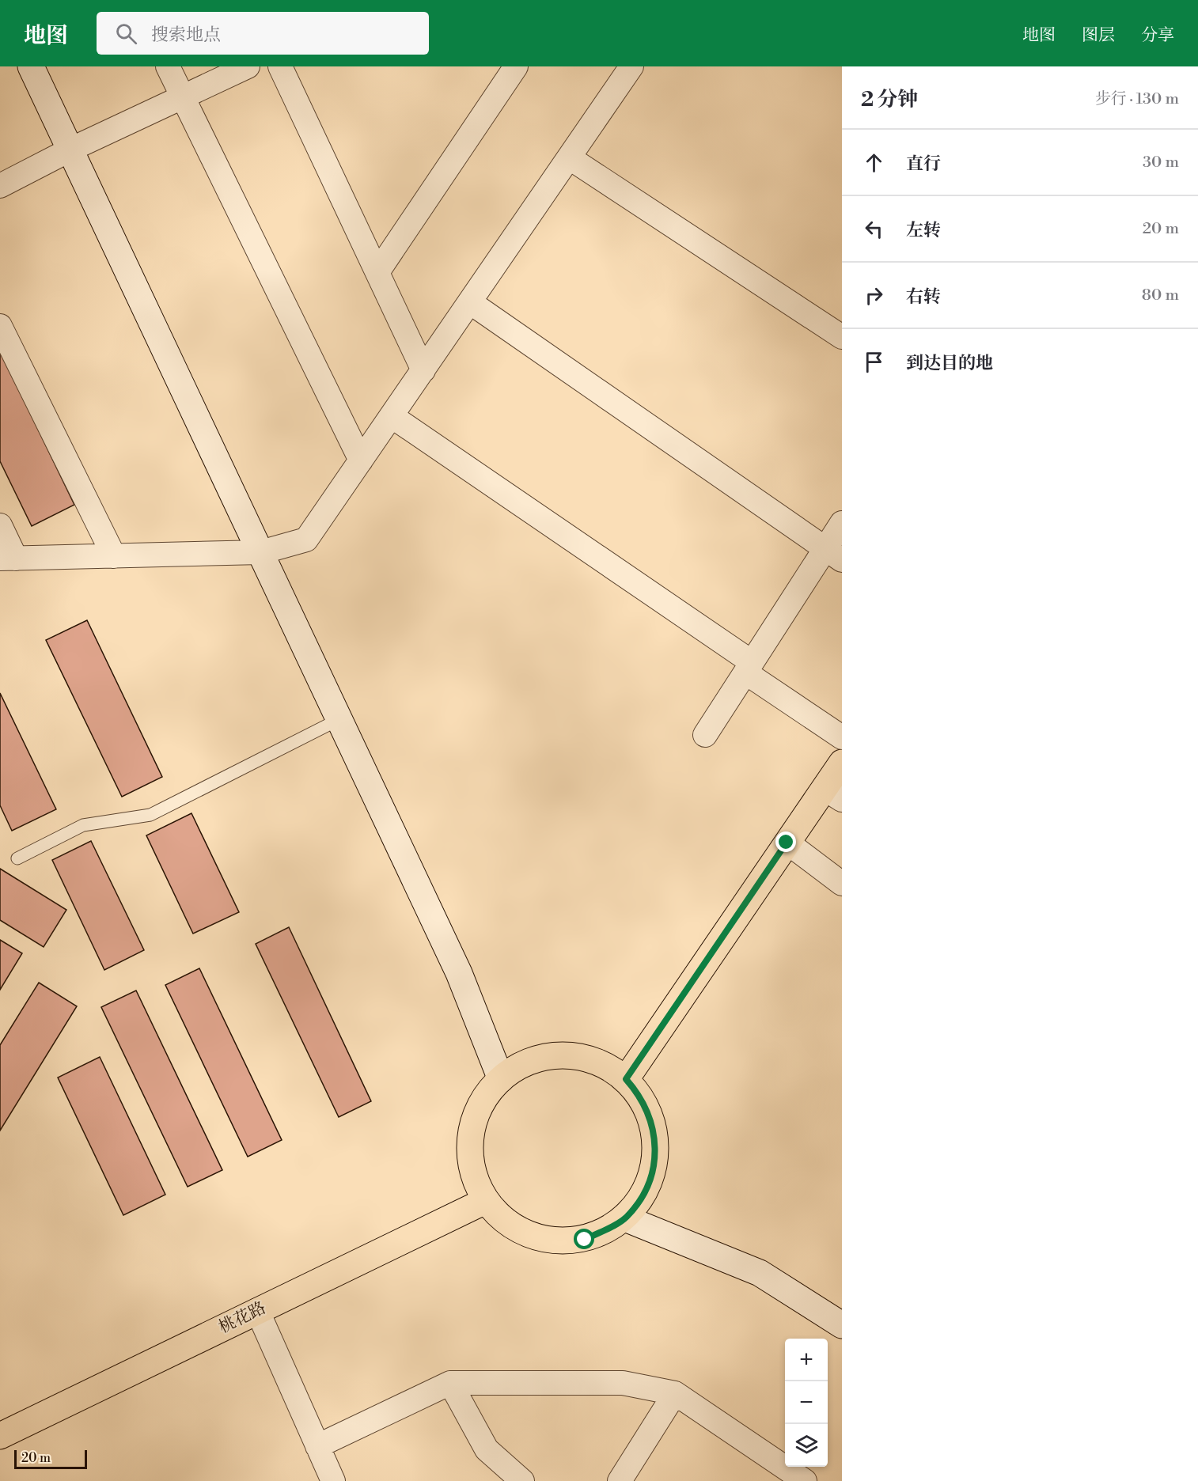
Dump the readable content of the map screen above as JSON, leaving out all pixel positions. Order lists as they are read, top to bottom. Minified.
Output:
{"streets":{"main road":["桃花路"]},"scale_bar":"20 m","page":{"header":"地图","search":"搜索地点","nav":["地图","图层","分享"],"heading":["2 分钟","步行 · 130 m"],"list":[["直行","30 m"],["左转","20 m"],["右转","80 m"],"到达目的地"],"map_buttons":["+","−"],"scale":"20 m"}}
